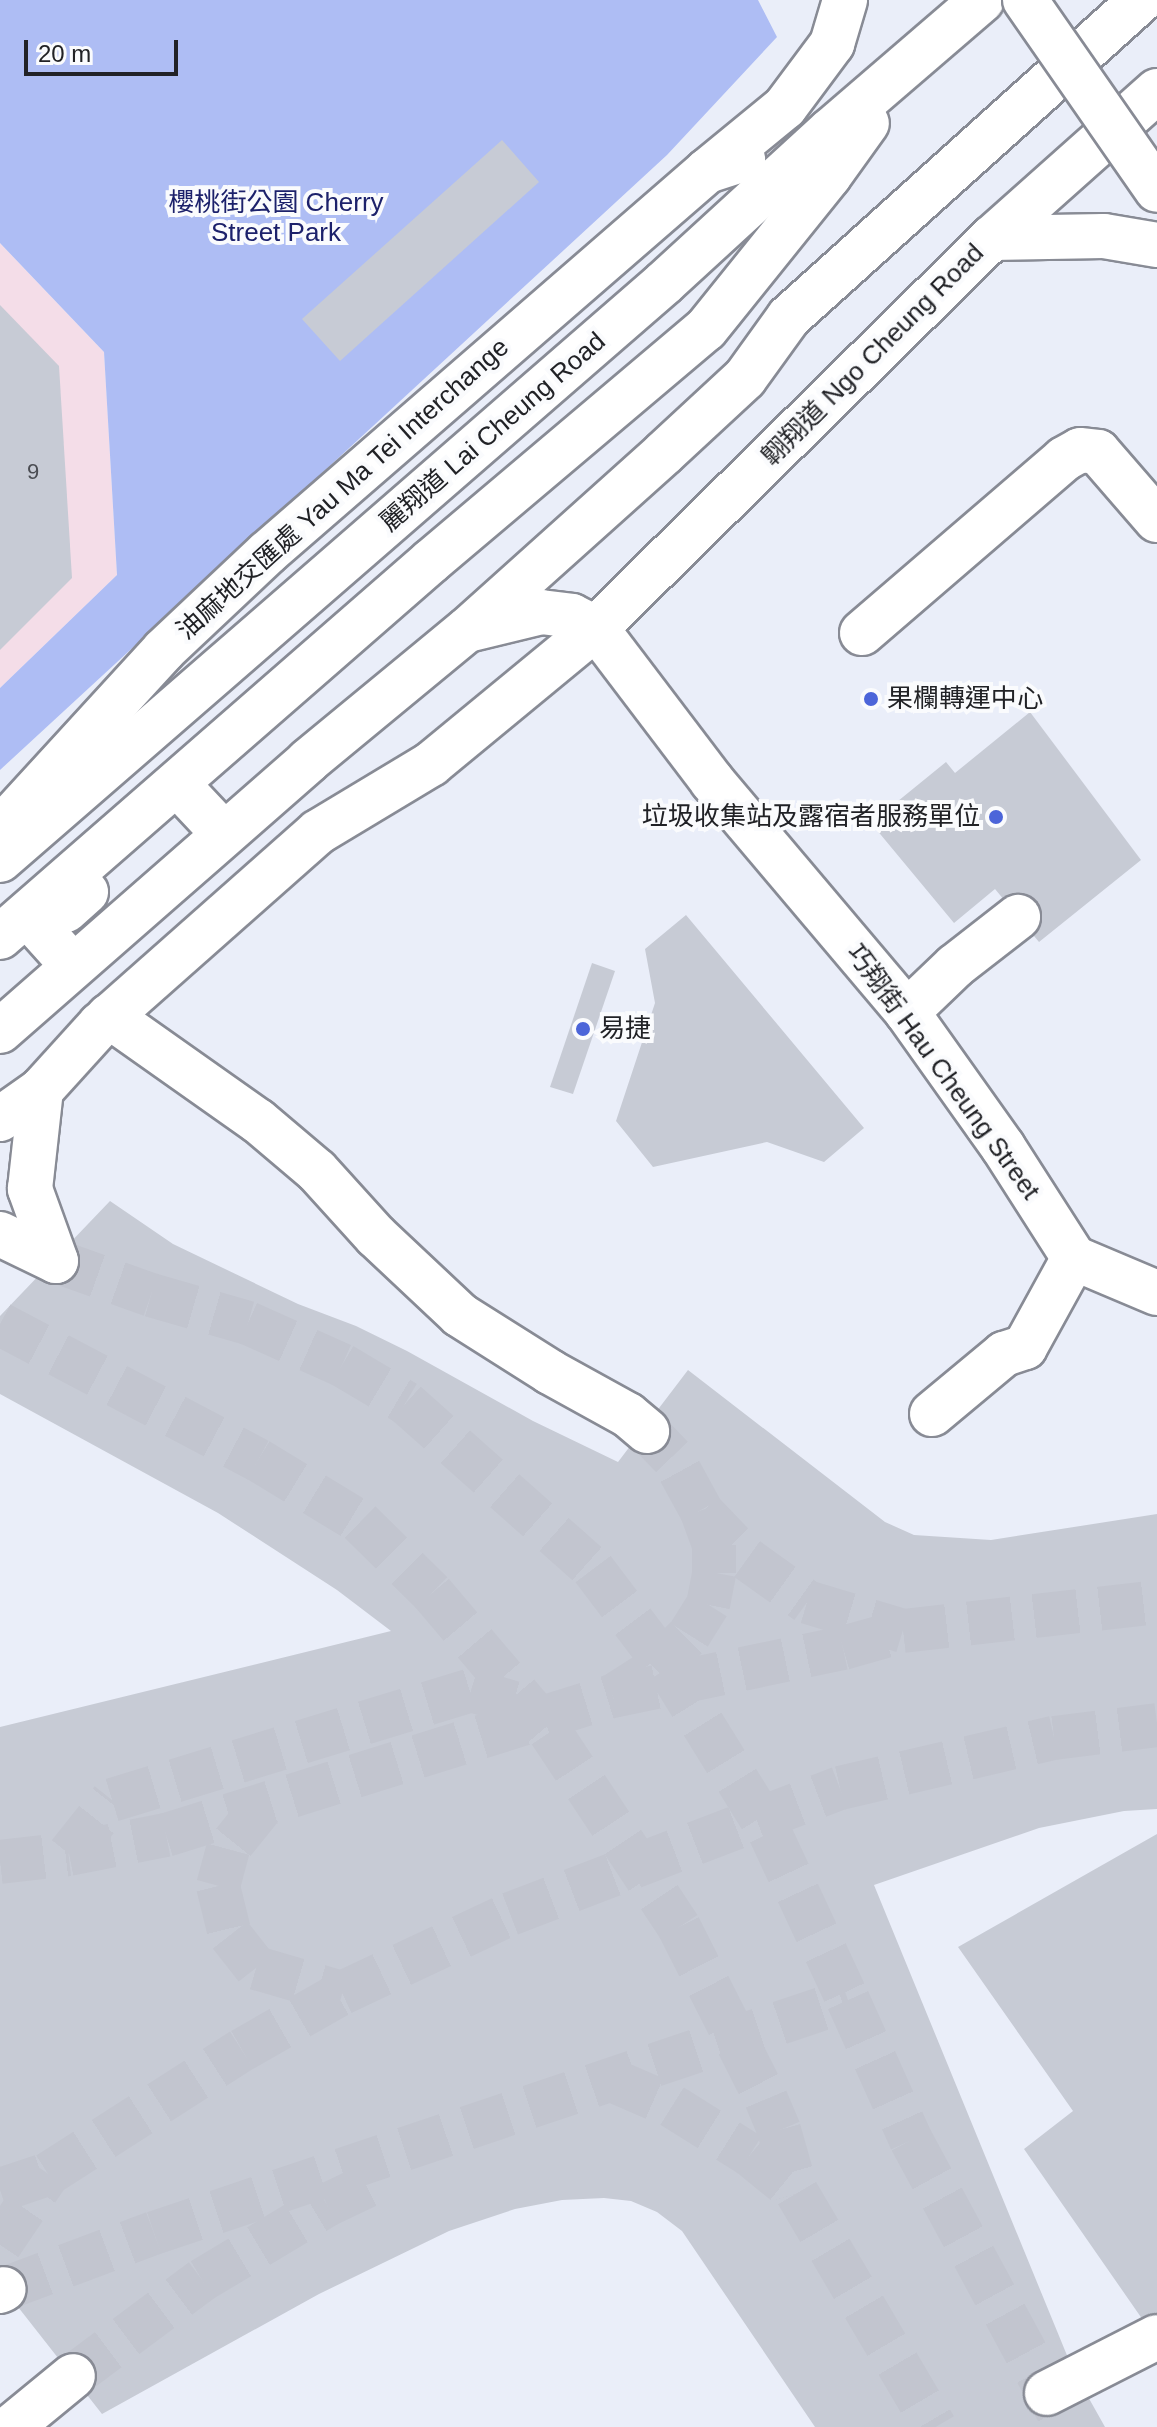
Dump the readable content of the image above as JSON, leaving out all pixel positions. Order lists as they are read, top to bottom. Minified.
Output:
{"streets":{"main road":["翺翔道 Ngo Cheung Road","麗翔道 Lai Cheung Road","油麻地交匯處 Yau Ma Tei Interchange","巧翔街 Hau Cheung Street"]},"crossings":[["翺翔道 Ngo Cheung Road","巧翔街 Hau Cheung Street"],["麗翔道 Lai Cheung Road","油麻地交匯處 Yau Ma Tei Interchange"]],"parks":["櫻桃街公園 Cherry Street Park"],"places":["果欄轉運中心","垃圾收集站及露宿者服務單位","易捷"],"house_numbers":["9"],"scale_bar":"20 m"}
